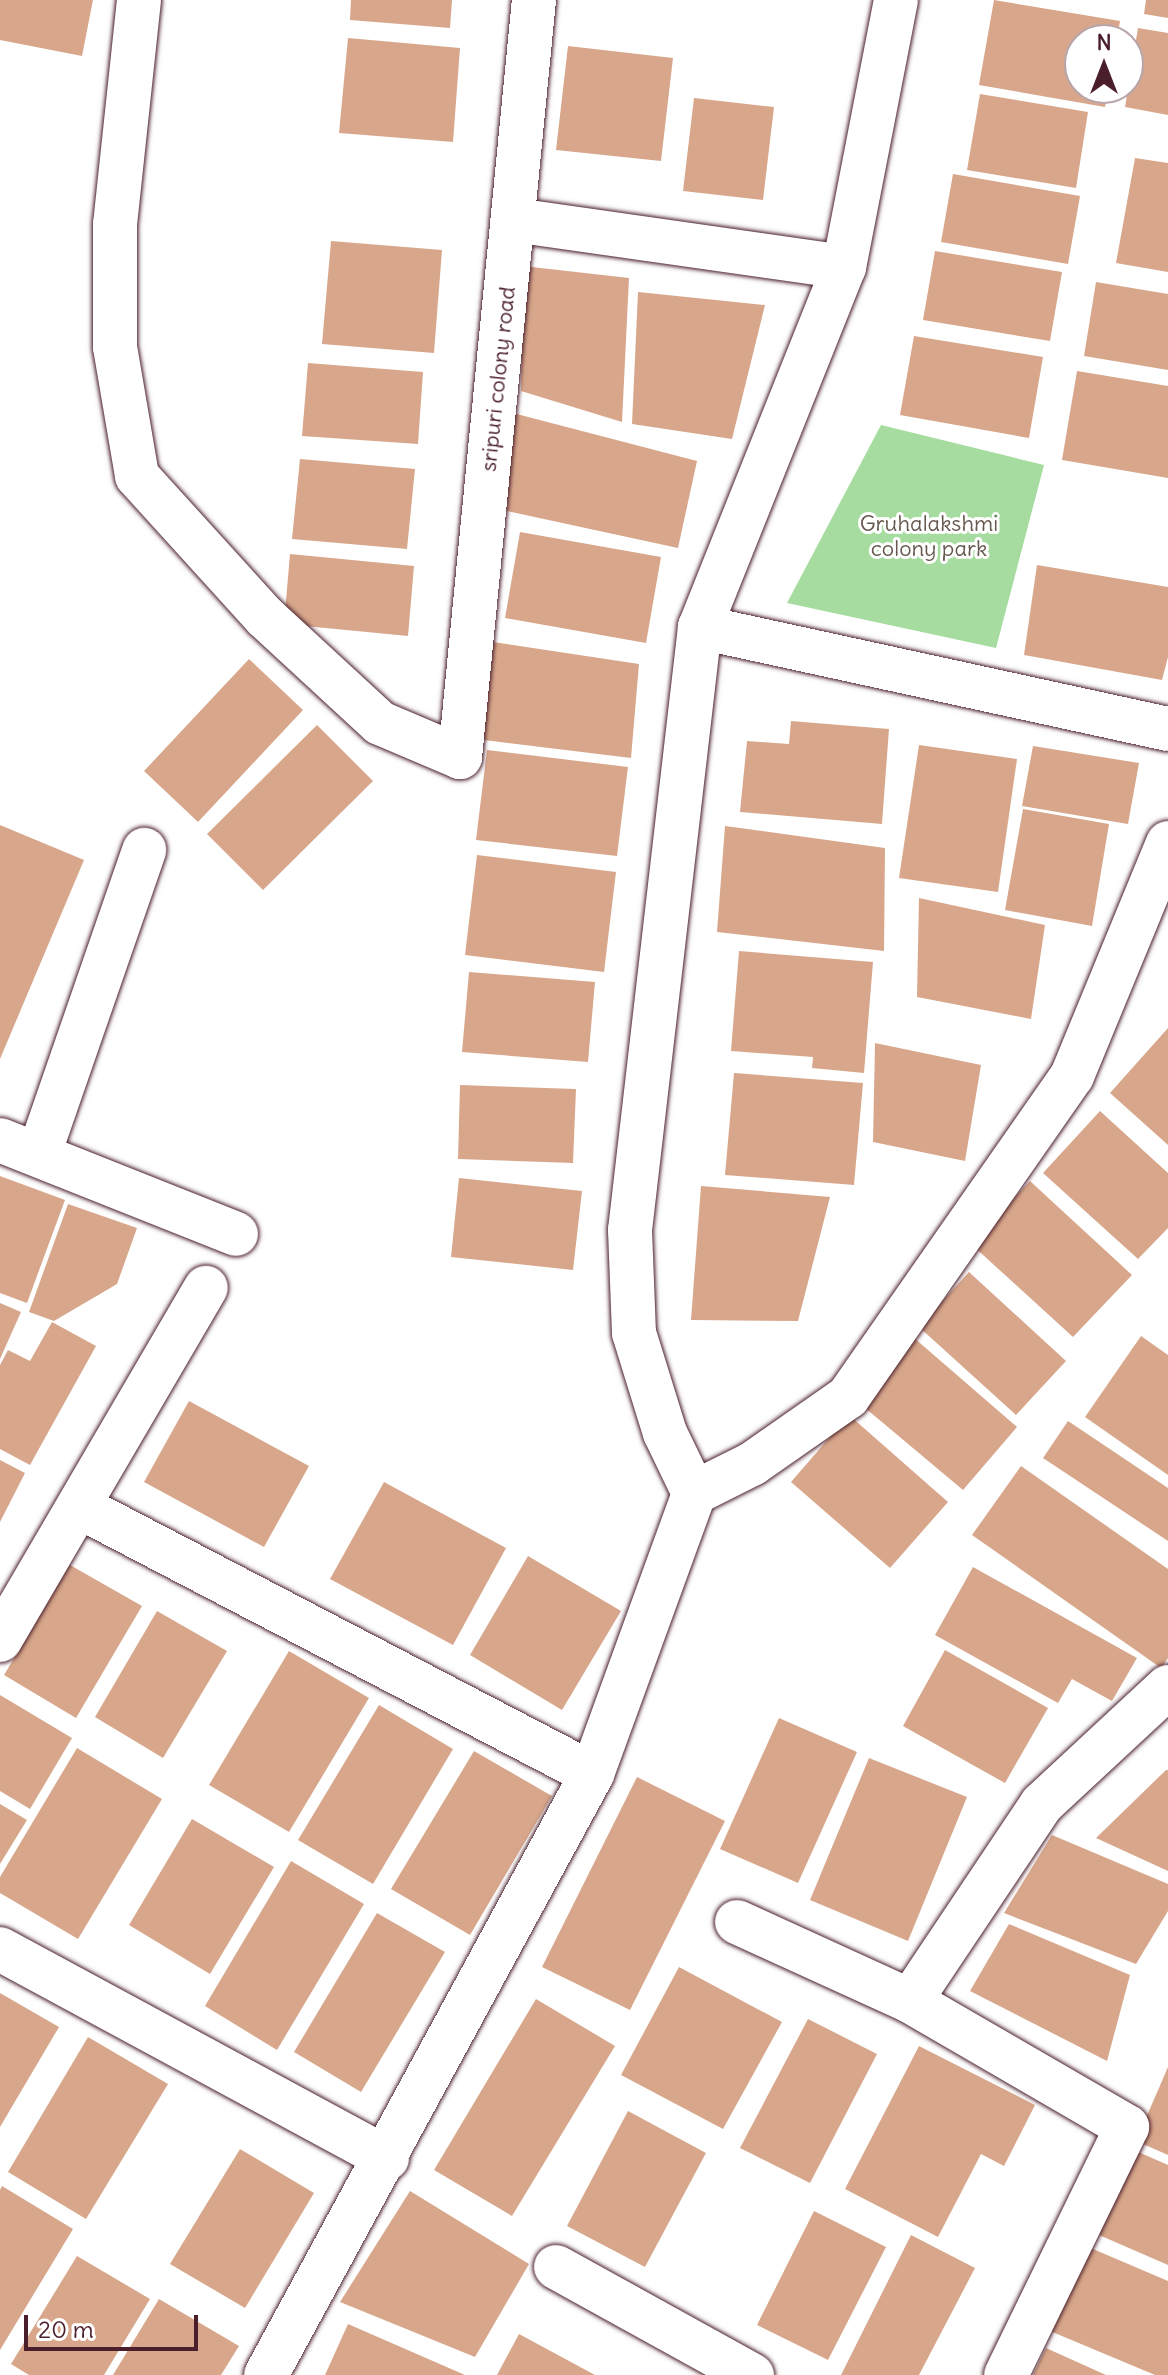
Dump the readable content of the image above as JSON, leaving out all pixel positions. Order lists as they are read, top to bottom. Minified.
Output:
{"streets":{"street":["sripuri colony road"]},"parks":["Gruhalakshmi colony park"],"scale_bar":"20 m","north":"top"}
